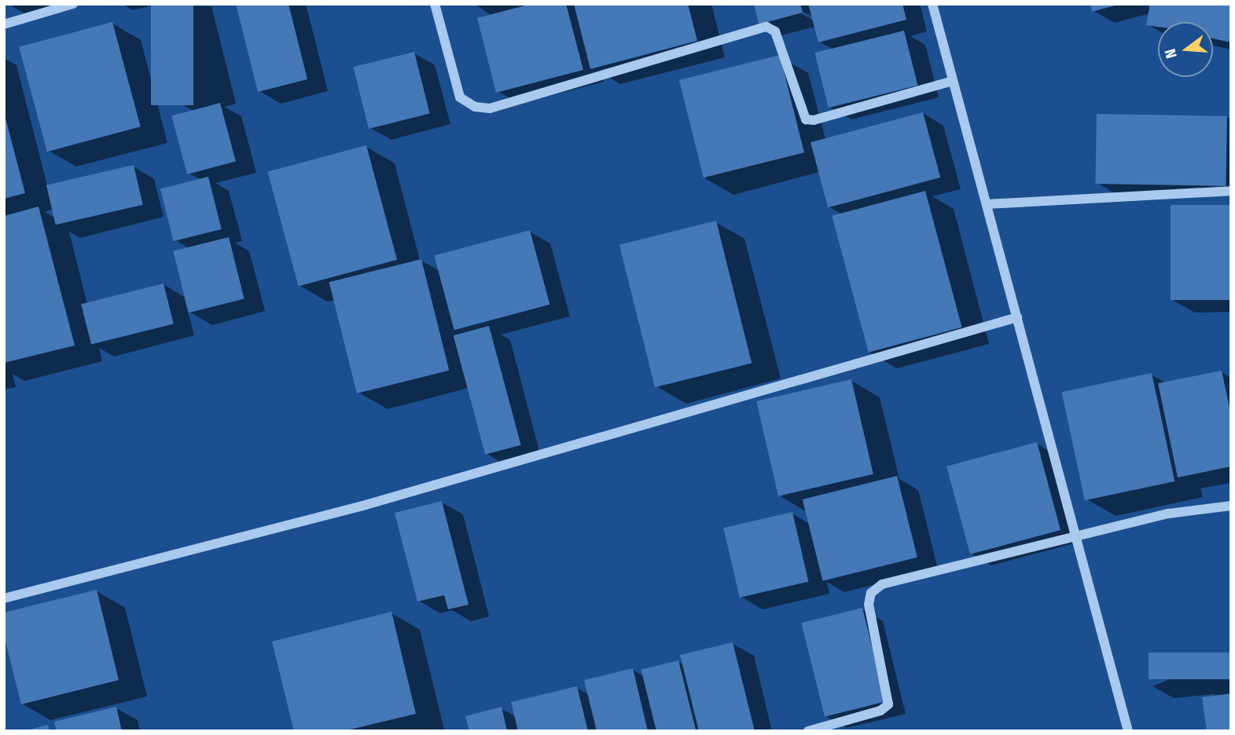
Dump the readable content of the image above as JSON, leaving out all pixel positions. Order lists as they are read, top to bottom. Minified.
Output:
{"north":"left"}
